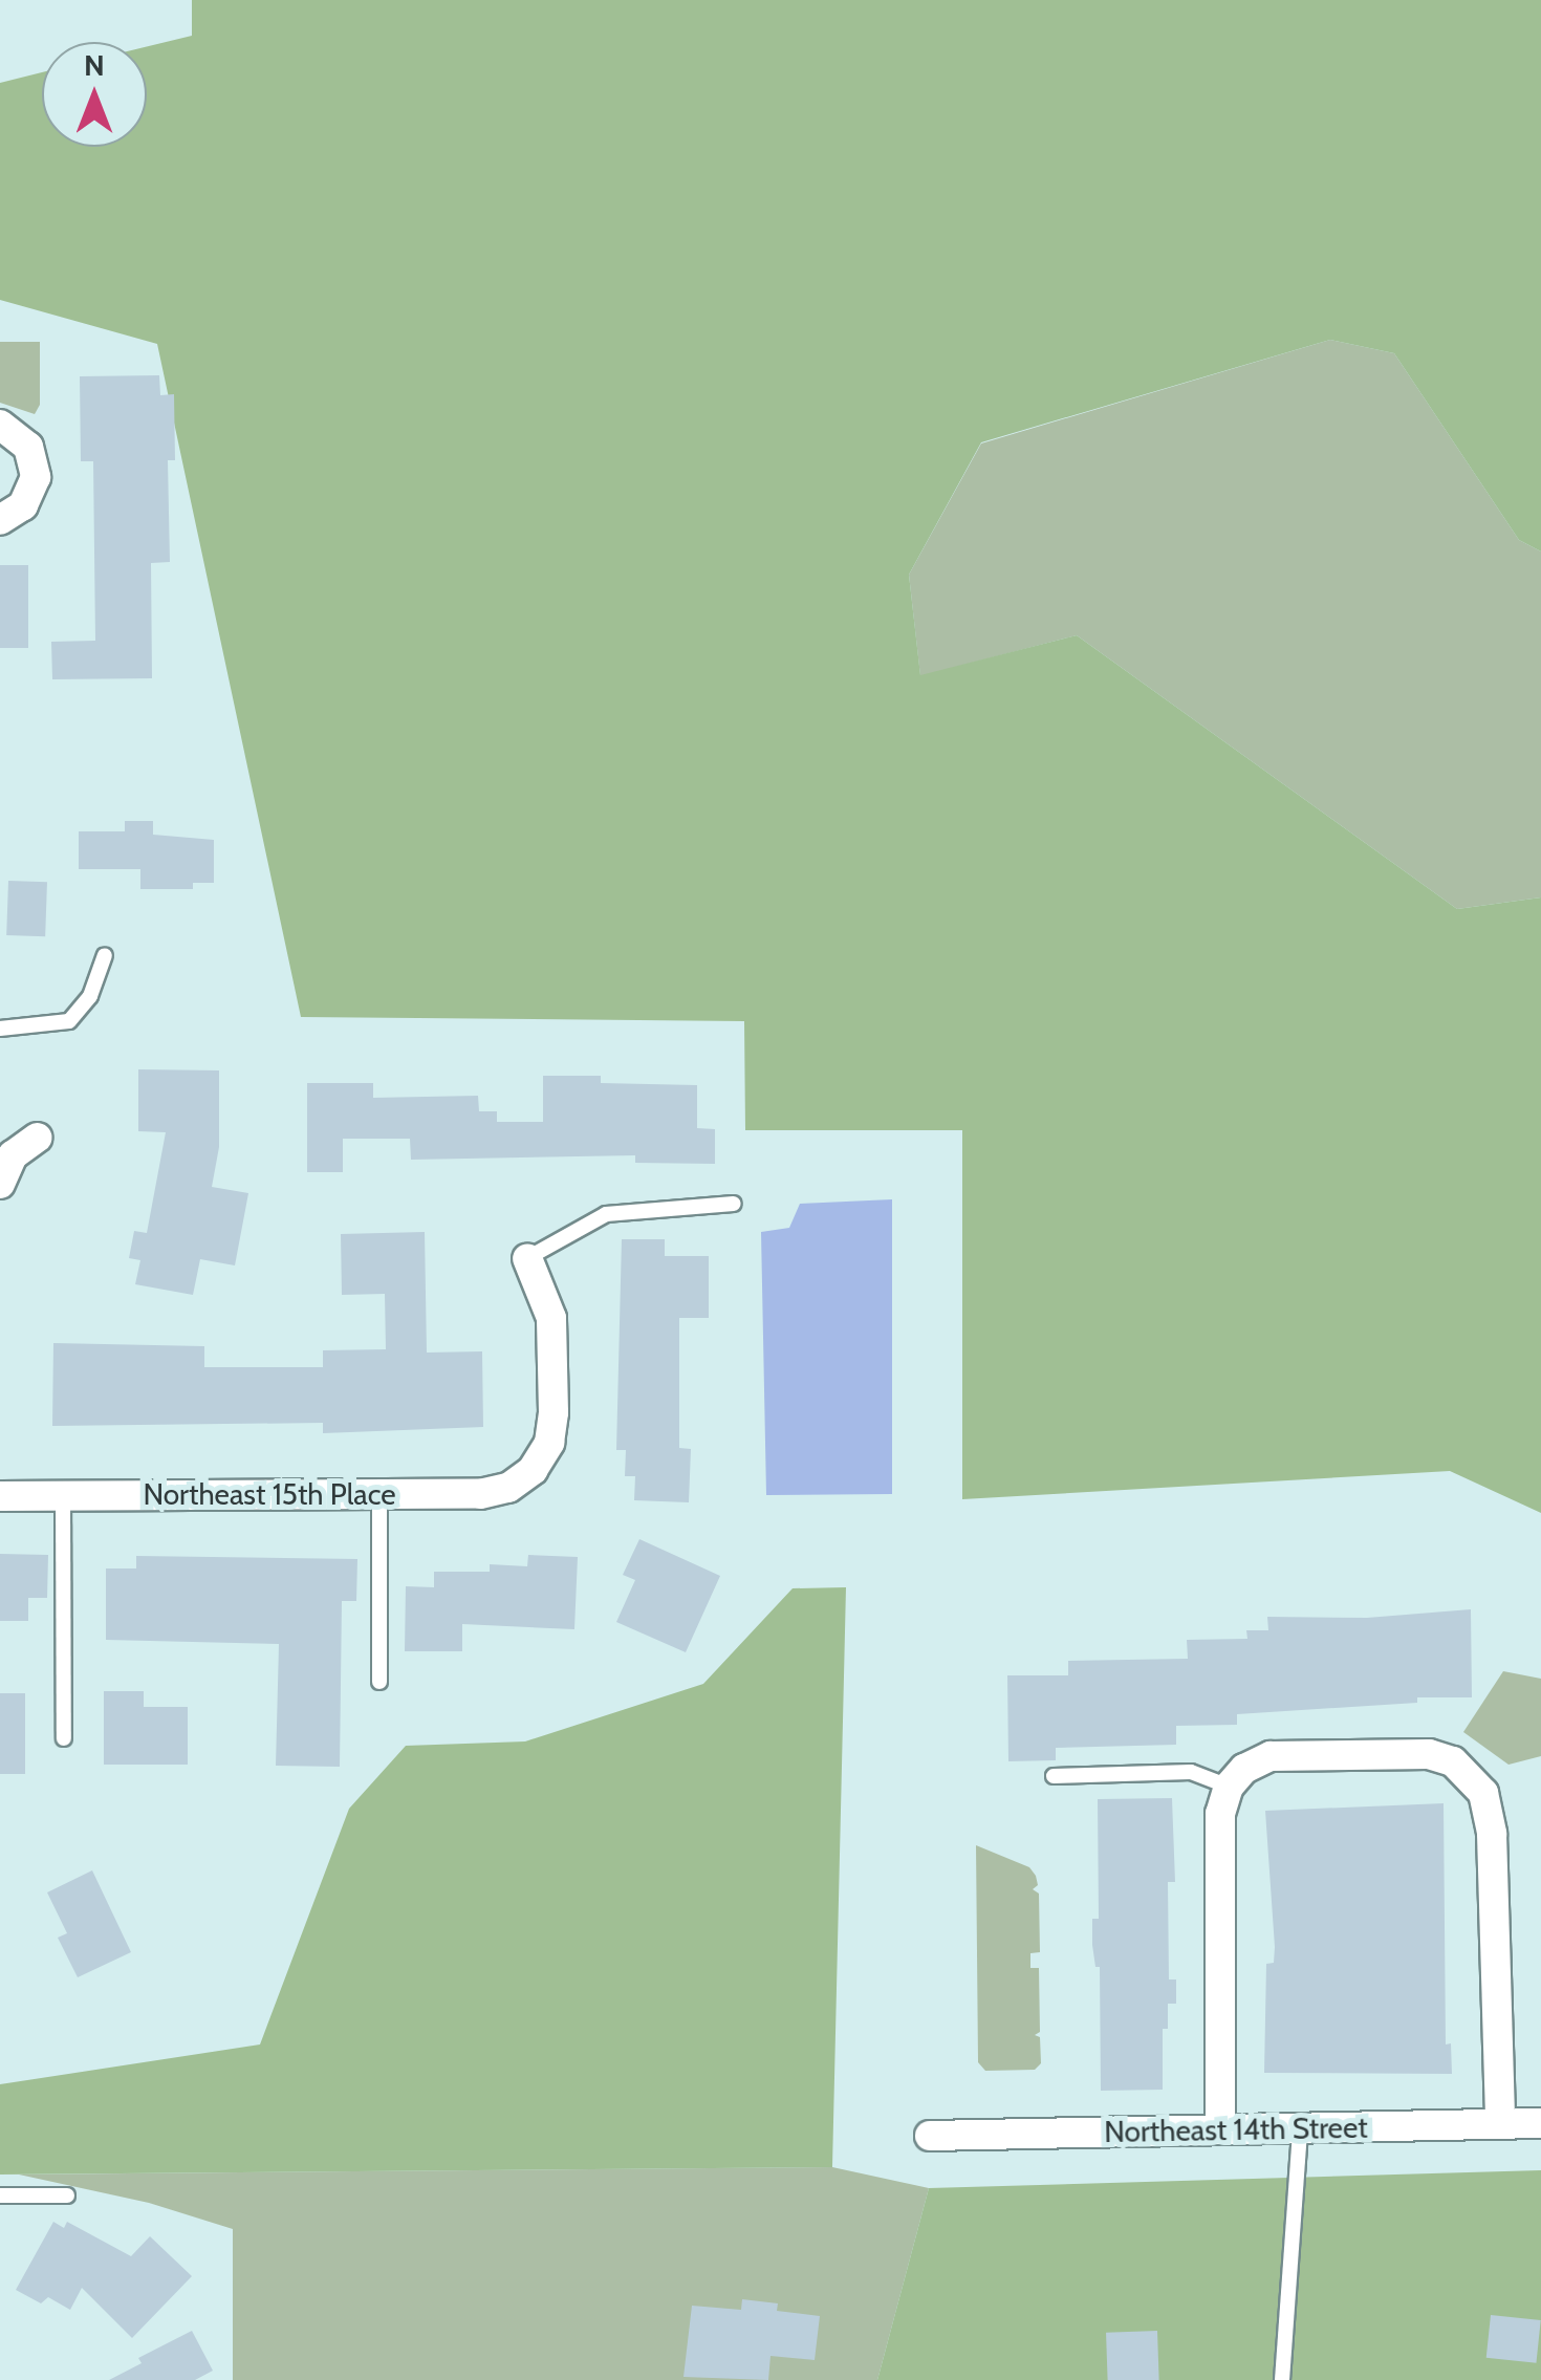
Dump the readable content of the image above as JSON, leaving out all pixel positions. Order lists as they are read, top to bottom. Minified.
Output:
{"streets":{"street":["Northeast 15th Place","Northeast 14th Street"]},"north":"top"}
